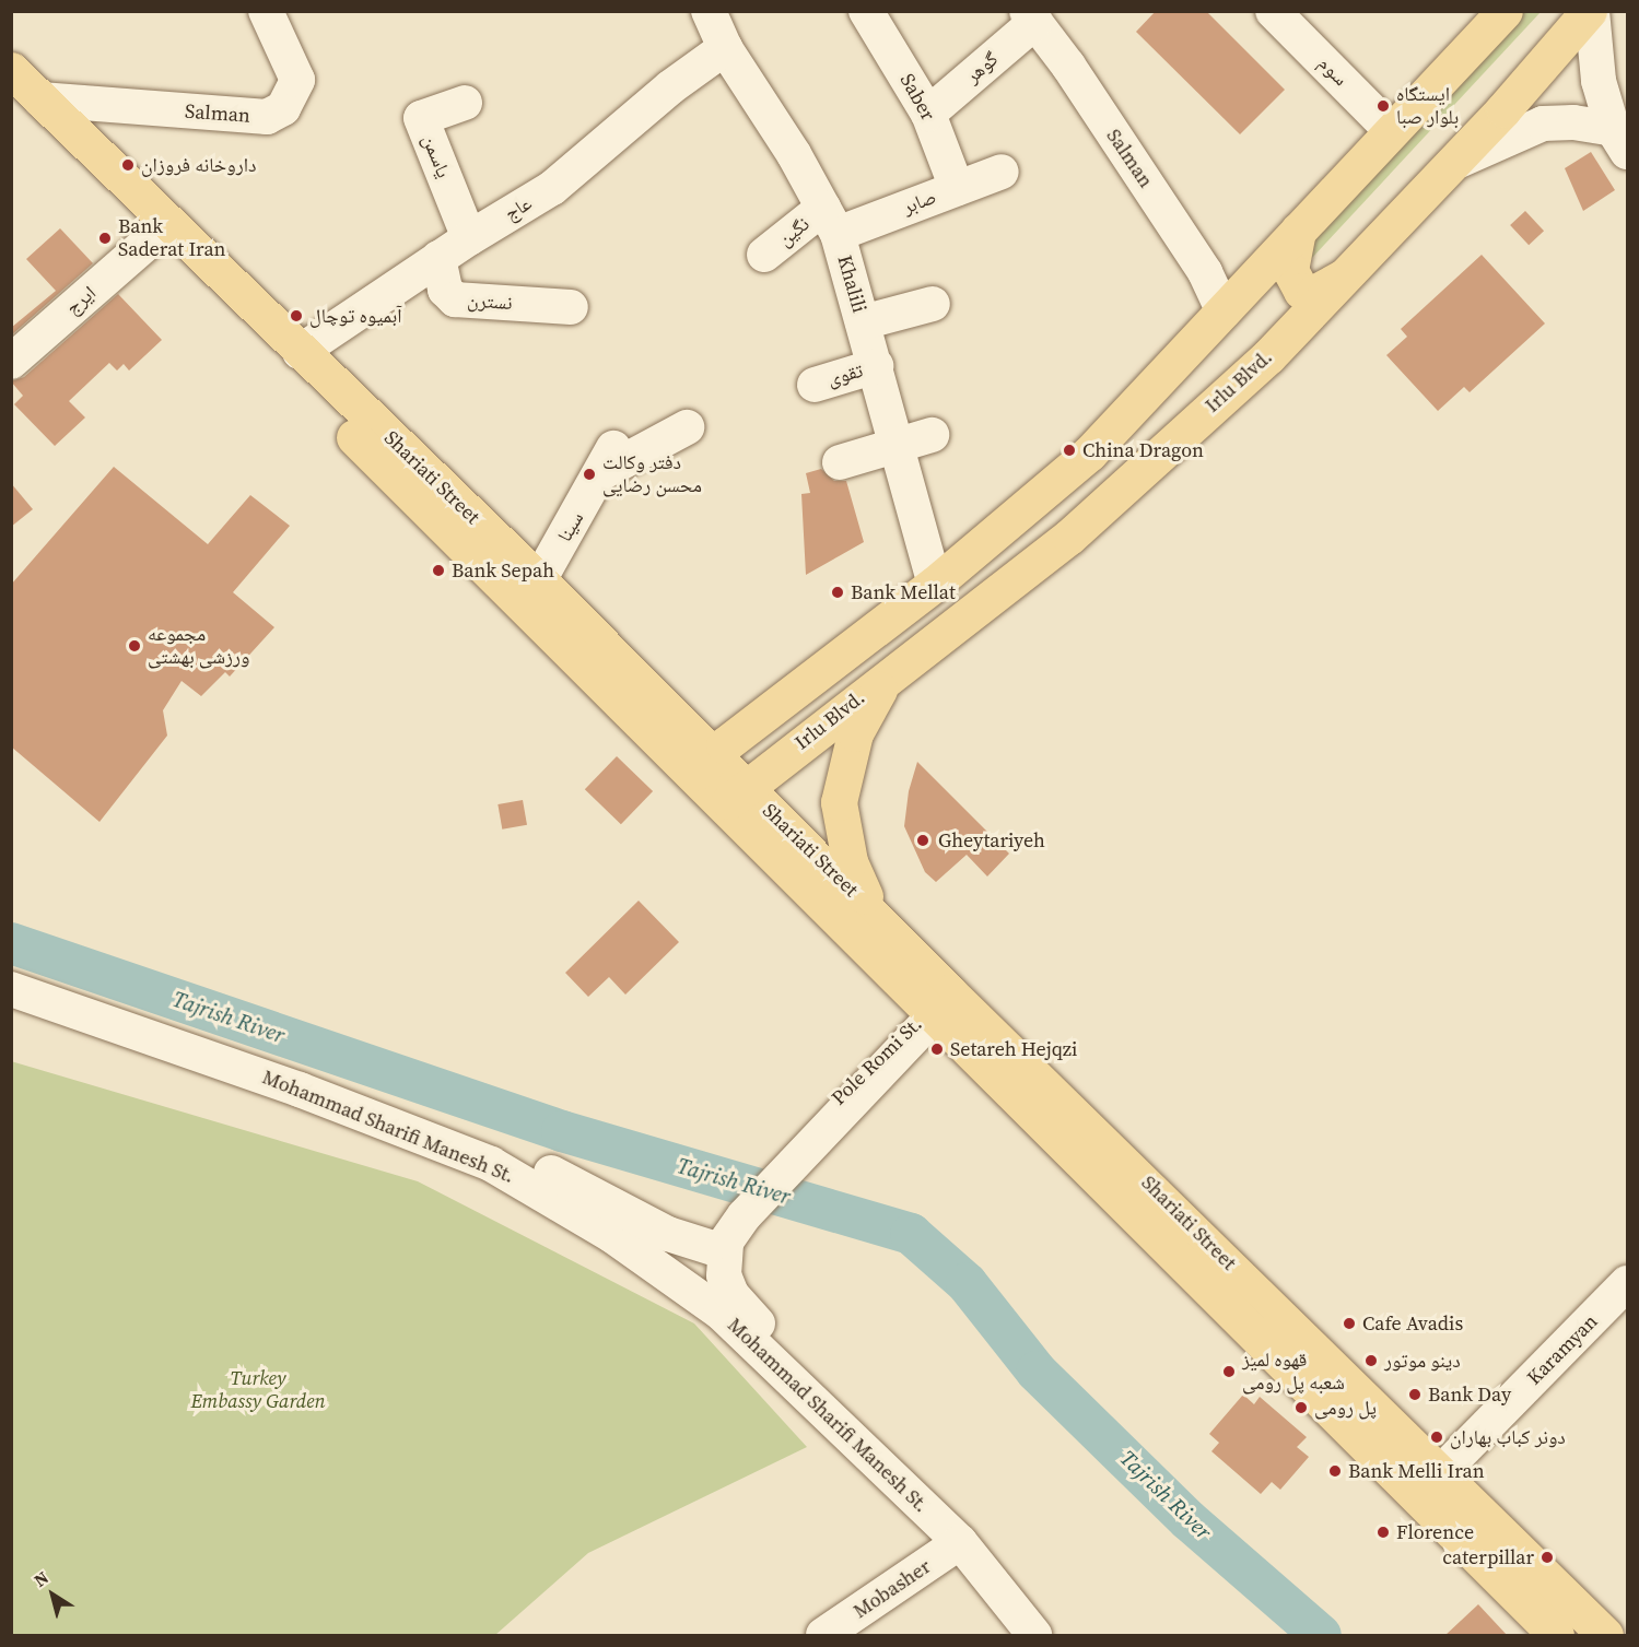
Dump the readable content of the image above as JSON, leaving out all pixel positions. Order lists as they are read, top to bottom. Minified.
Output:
{"streets":{"main road":["Irlu Blvd.","Shariati Street"],"street":["گوهر","سوم","Saber","Salman","یاسمن","صابر","عاج","نگین","Khalili","ایرج","نسترن","تقوی","سینا","Pole Romi St.","Mohammad Sharifi Manesh St.","Karamyan","Mobasher"]},"crossings":[["گوهر","Saber"],["گوهر","Salman"],["Saber","صابر"],["Salman","Shariati Street"],["یاسمن","عاج"],["صابر","نگین"],["صابر","Khalili"],["عاج","Khalili"],["عاج","نسترن"],["عاج","Shariati Street"],["نگین","Khalili"],["Khalili","تقوی"],["ایرج","Shariati Street"],["Irlu Blvd.","Shariati Street"],["Shariati Street","سینا"],["Shariati Street","Pole Romi St."],["Shariati Street","Karamyan"],["Pole Romi St.","Mohammad Sharifi Manesh St."],["Mohammad Sharifi Manesh St.","Mobasher"]],"water":["Tajrish River"],"parks":["Turkey Embassy Garden"],"places":["ایستگاه بلوار صبا","داروخانه فروزان","Bank Saderat Iran","آبمیوه توچال","China Dragon","دفتر وکالت محسن رضایی","Bank Sepah","Bank Mellat","مجموعه ورزشی بهشتی","Gheytariyeh","Setareh Hejqzi","Cafe Avadis","دینو موتور","قهوه لمیز شعبه پل رومی","Bank Day","پل رومی","دونر کباب بهاران","Bank Melli Iran","Florence","caterpillar"],"north":"top left"}
